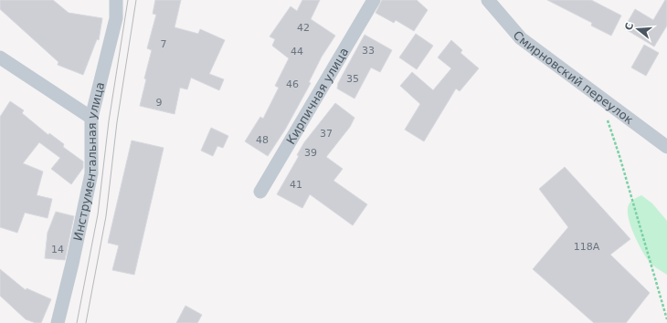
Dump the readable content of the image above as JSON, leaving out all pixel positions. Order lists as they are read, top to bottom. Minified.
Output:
{"streets":{"street":["Смирновский переулок","Кирпичная улица","Инструментальная улица"]},"house_numbers":["42","7","33","44","35","46","9","37","48","39","41","118А","14"],"north":"left"}
